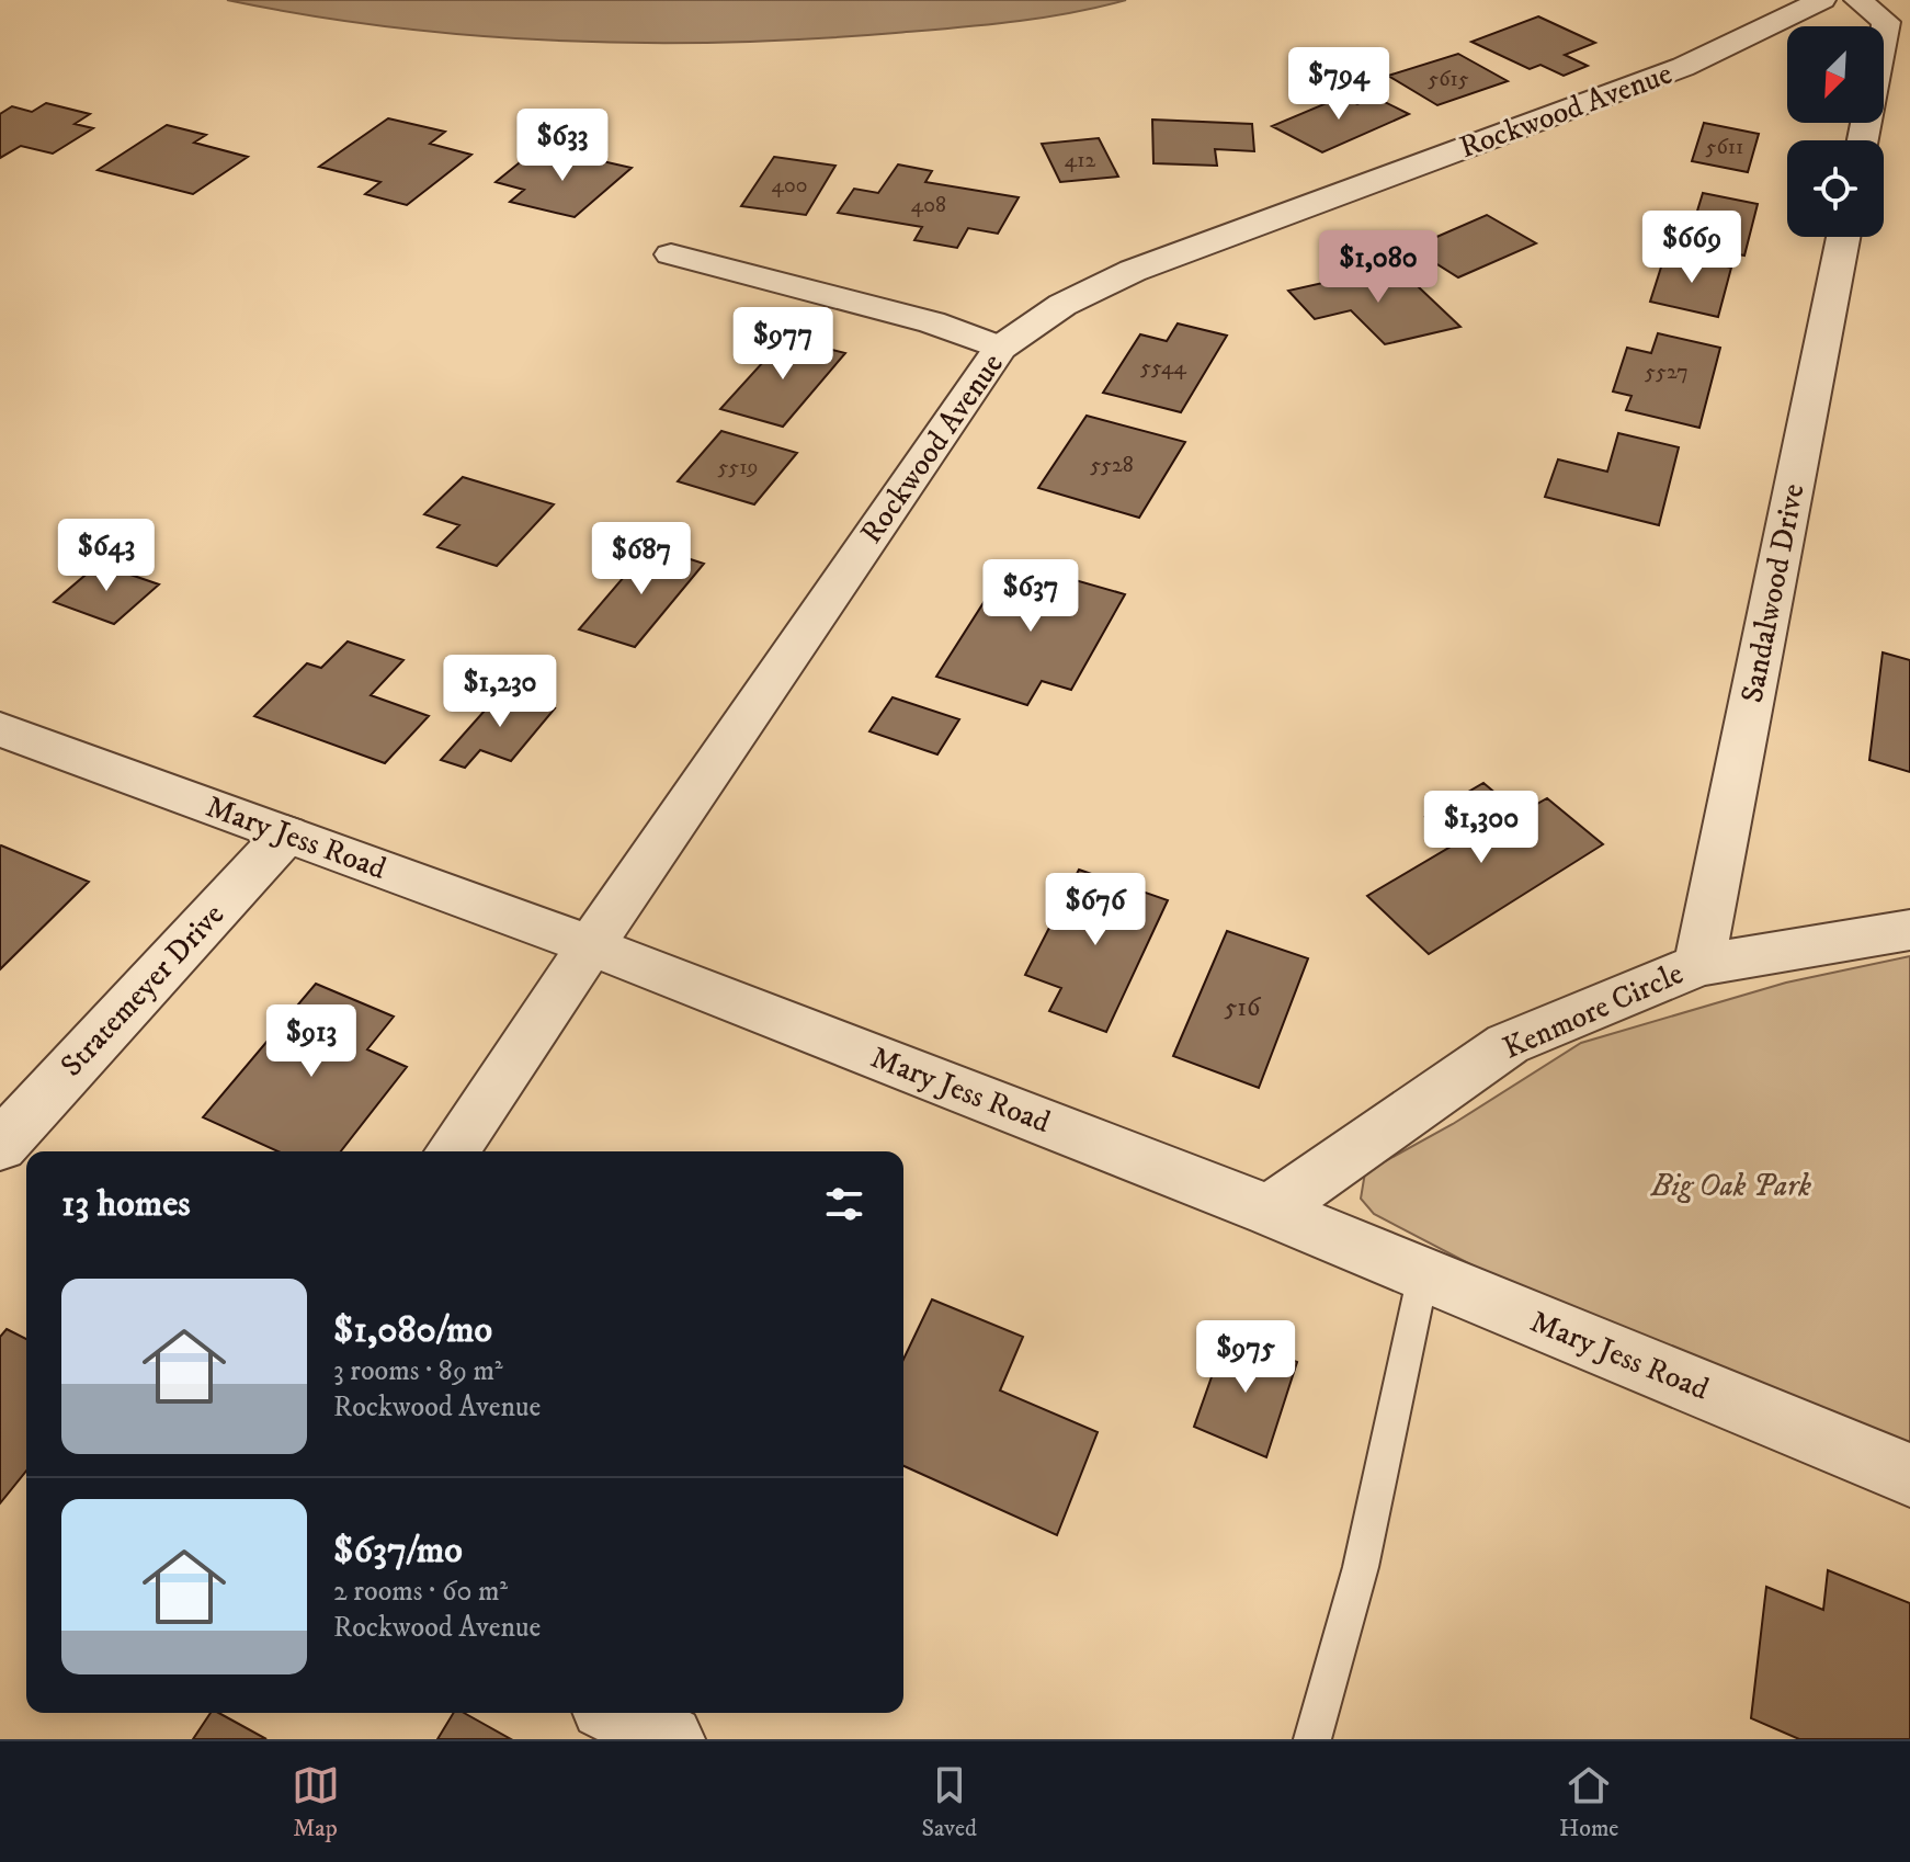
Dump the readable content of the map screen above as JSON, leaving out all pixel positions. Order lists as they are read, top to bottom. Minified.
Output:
{"streets":{"street":["Rockwood Avenue","Sandalwood Drive","Mary Jess Road","Stratemeyer Drive","Kenmore Circle"]},"crossings":[["Rockwood Avenue","Mary Jess Road"],["Sandalwood Drive","Kenmore Circle"],["Mary Jess Road","Stratemeyer Drive"],["Mary Jess Road","Kenmore Circle"]],"parks":["Big Oak Park"],"house_numbers":["5615","5611","412","400","408","5544","5527","5528","5519","516"],"north":"bottom left","page":{"price":["$794","$633","$669","$1,080","$977","$643","$687","$637","$1,230","$1,300","$676","$913","$975"],"heading":"13 homes","list":[{"name":"$1,080/mo","note":"3 rooms · 89 m² · Rockwood Avenue"},{"name":"$637/mo","note":"2 rooms · 60 m² · Rockwood Avenue"}],"tabs":["Map","Saved","Home"]}}
